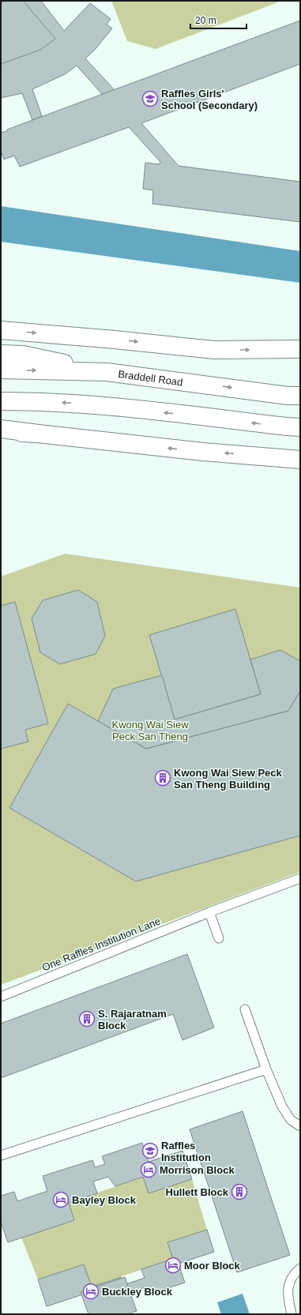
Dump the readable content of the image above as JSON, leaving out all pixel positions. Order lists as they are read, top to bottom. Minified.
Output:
{"streets":{"main road":["Braddell Road"],"lane":["One Raffles Institution Lane"]},"parks":["Kwong Wai Siew Peck San Theng"],"places":{"school or university":["Raffles Girls' School (Secondary)","Raffles Institution"],"building":["Kwong Wai Siew Peck San Theng Building","S. Rajaratnam Block","Hullett Block"],"hotel":["Morrison Block","Bayley Block","Moor Block","Buckley Block"]},"scale_bar":"20 m"}
